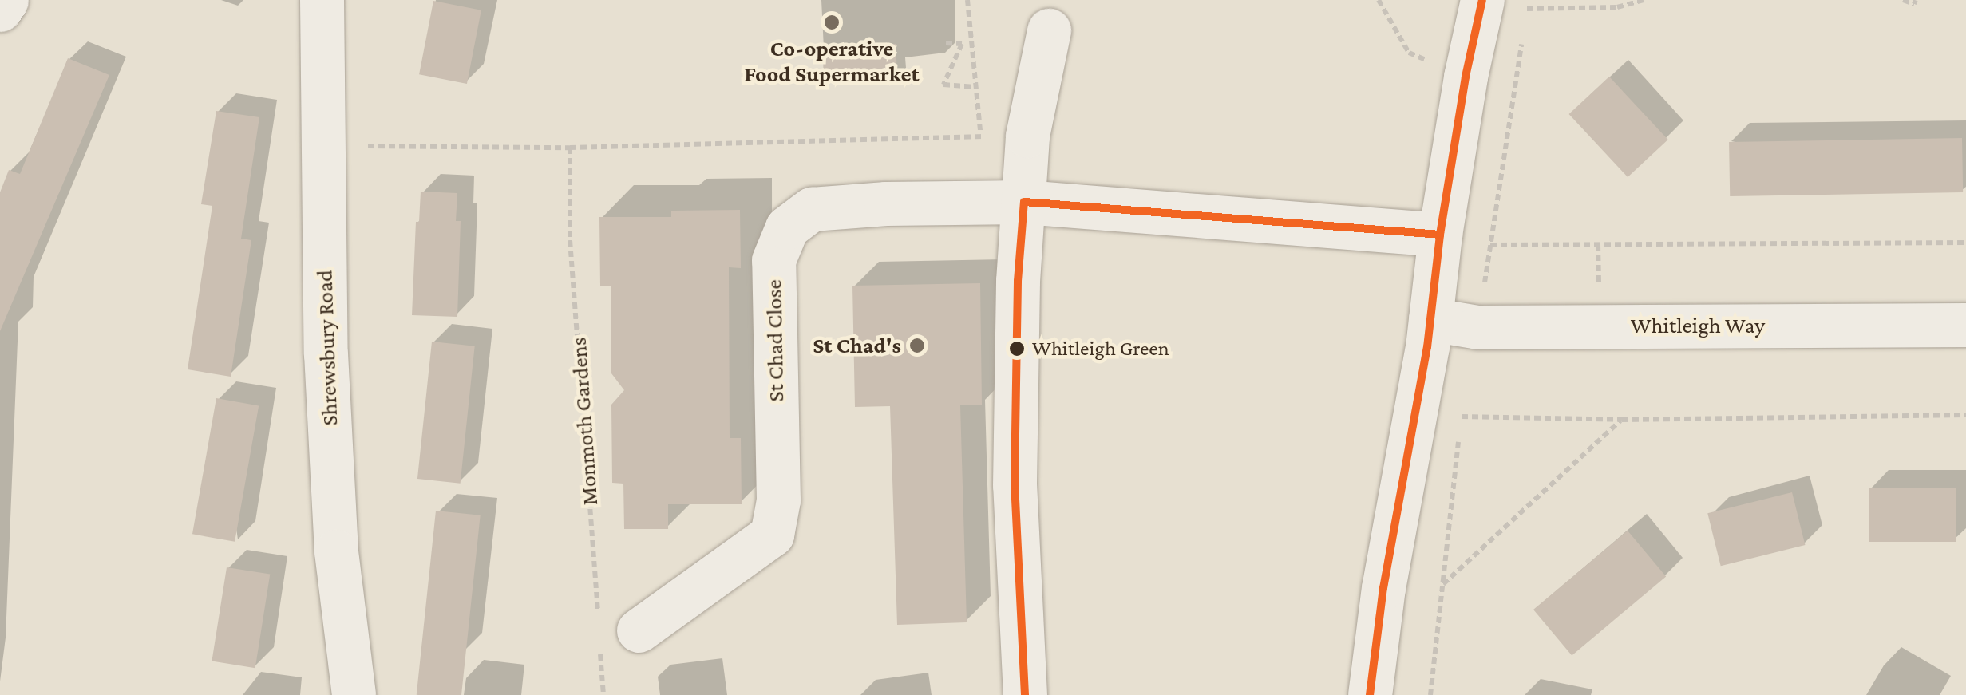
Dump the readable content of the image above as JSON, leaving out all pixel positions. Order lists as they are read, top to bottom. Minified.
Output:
{"streets":{"street":["Whitleigh Way","St Chad Close","Shrewsbury Road"],"path":["Monmoth Gardens"]},"places":["Co-operative Food Supermarket","St Chad's","Whitleigh Green"]}
